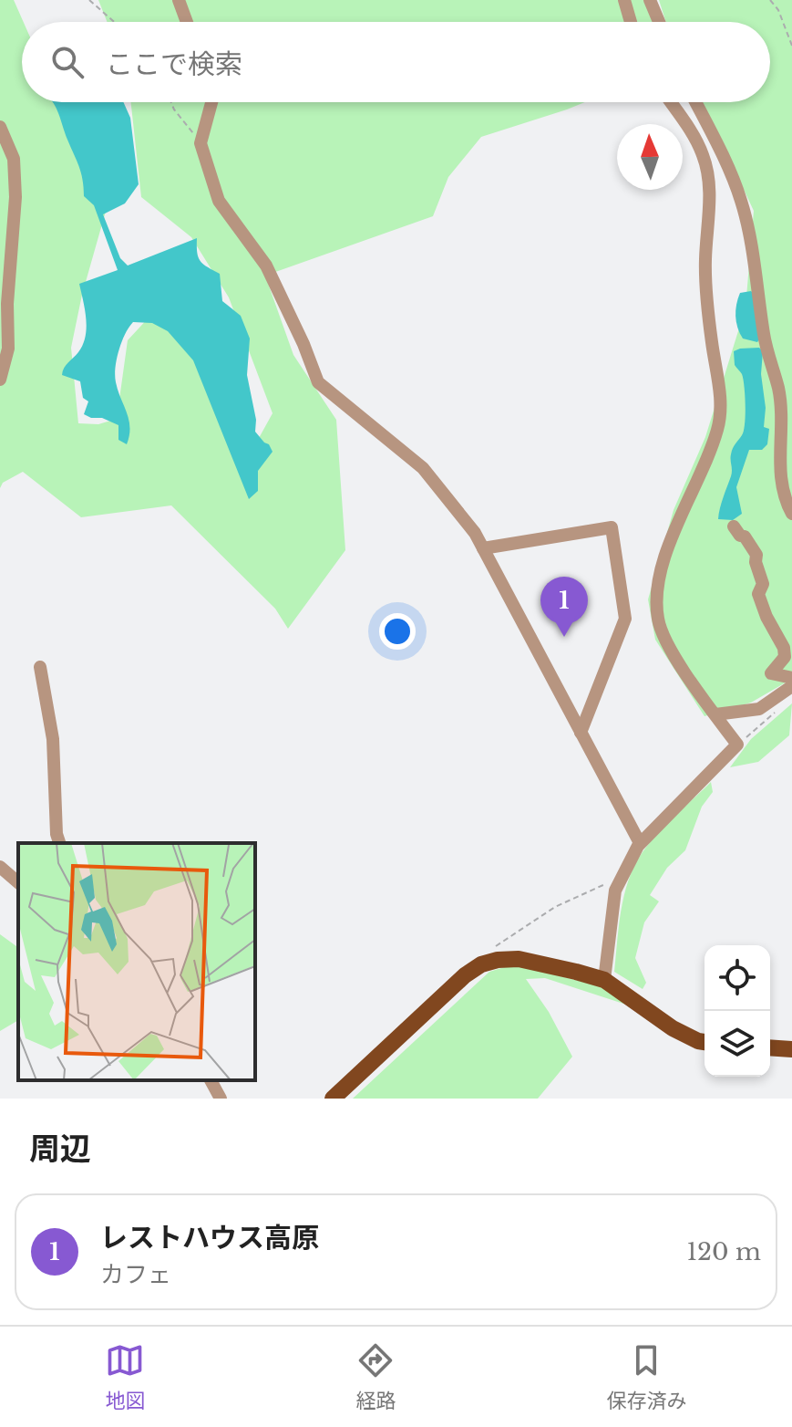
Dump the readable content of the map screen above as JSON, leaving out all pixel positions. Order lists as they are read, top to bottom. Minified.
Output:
{"north":"top","page":{"search":"ここで検索","pins":"1","heading":"周辺","list":[{"mark":"1","name":"レストハウス高原","note":"カフェ","value":"120 m"}],"nav":["地図","経路","保存済み"]}}
